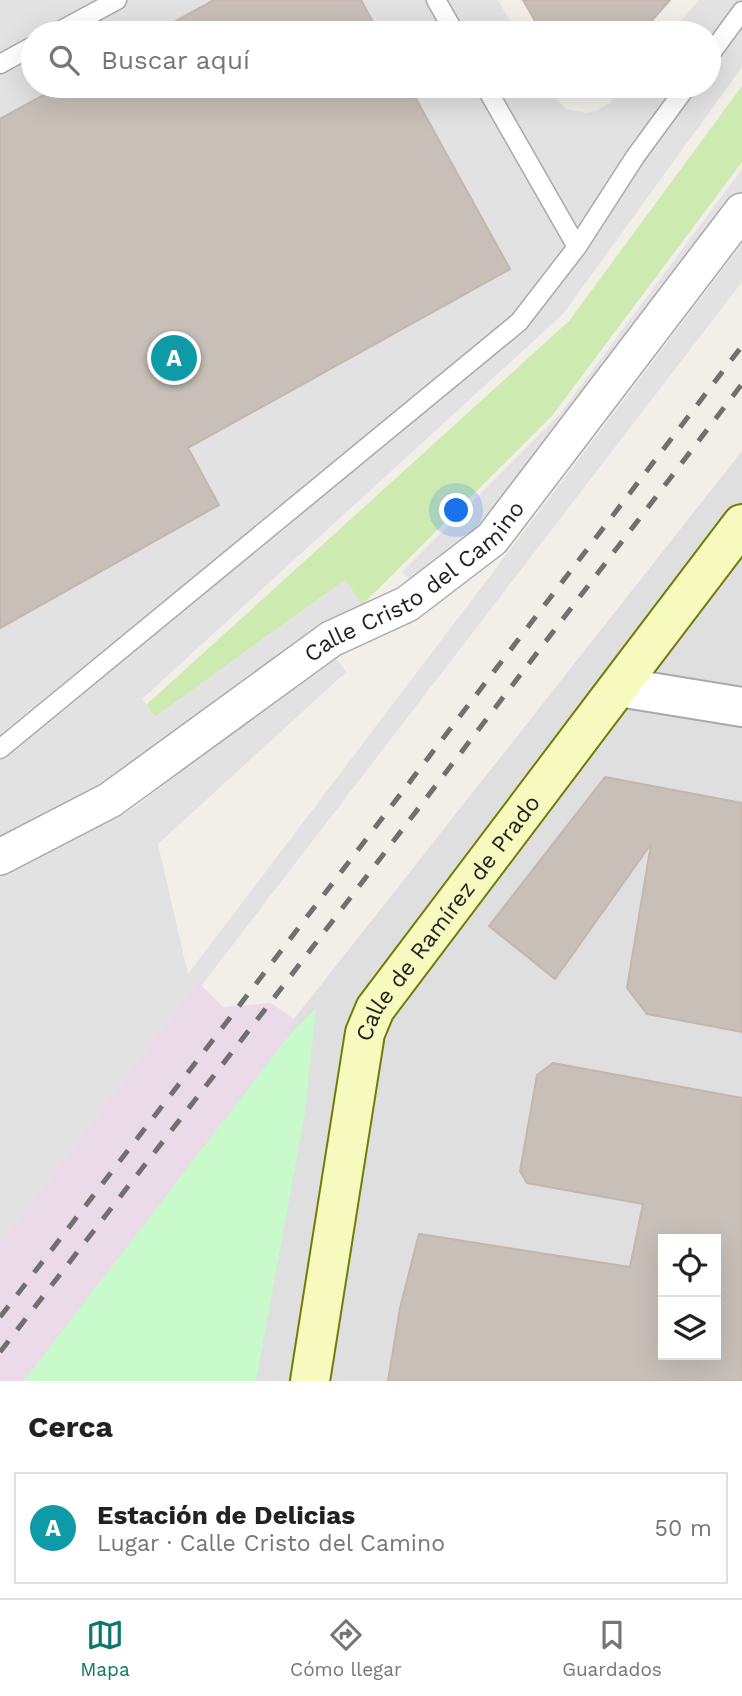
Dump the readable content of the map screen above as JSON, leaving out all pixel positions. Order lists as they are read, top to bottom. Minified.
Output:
{"streets":{"main road":["Calle de Ramírez de Prado"],"street":["Calle Cristo del Camino"]},"page":{"search":"Buscar aquí","pins":"A","heading":"Cerca","list":[{"mark":"A","name":"Estación de Delicias","note":"Lugar · Calle Cristo del Camino","value":"50 m"}],"nav":["Mapa","Cómo llegar","Guardados"]}}
